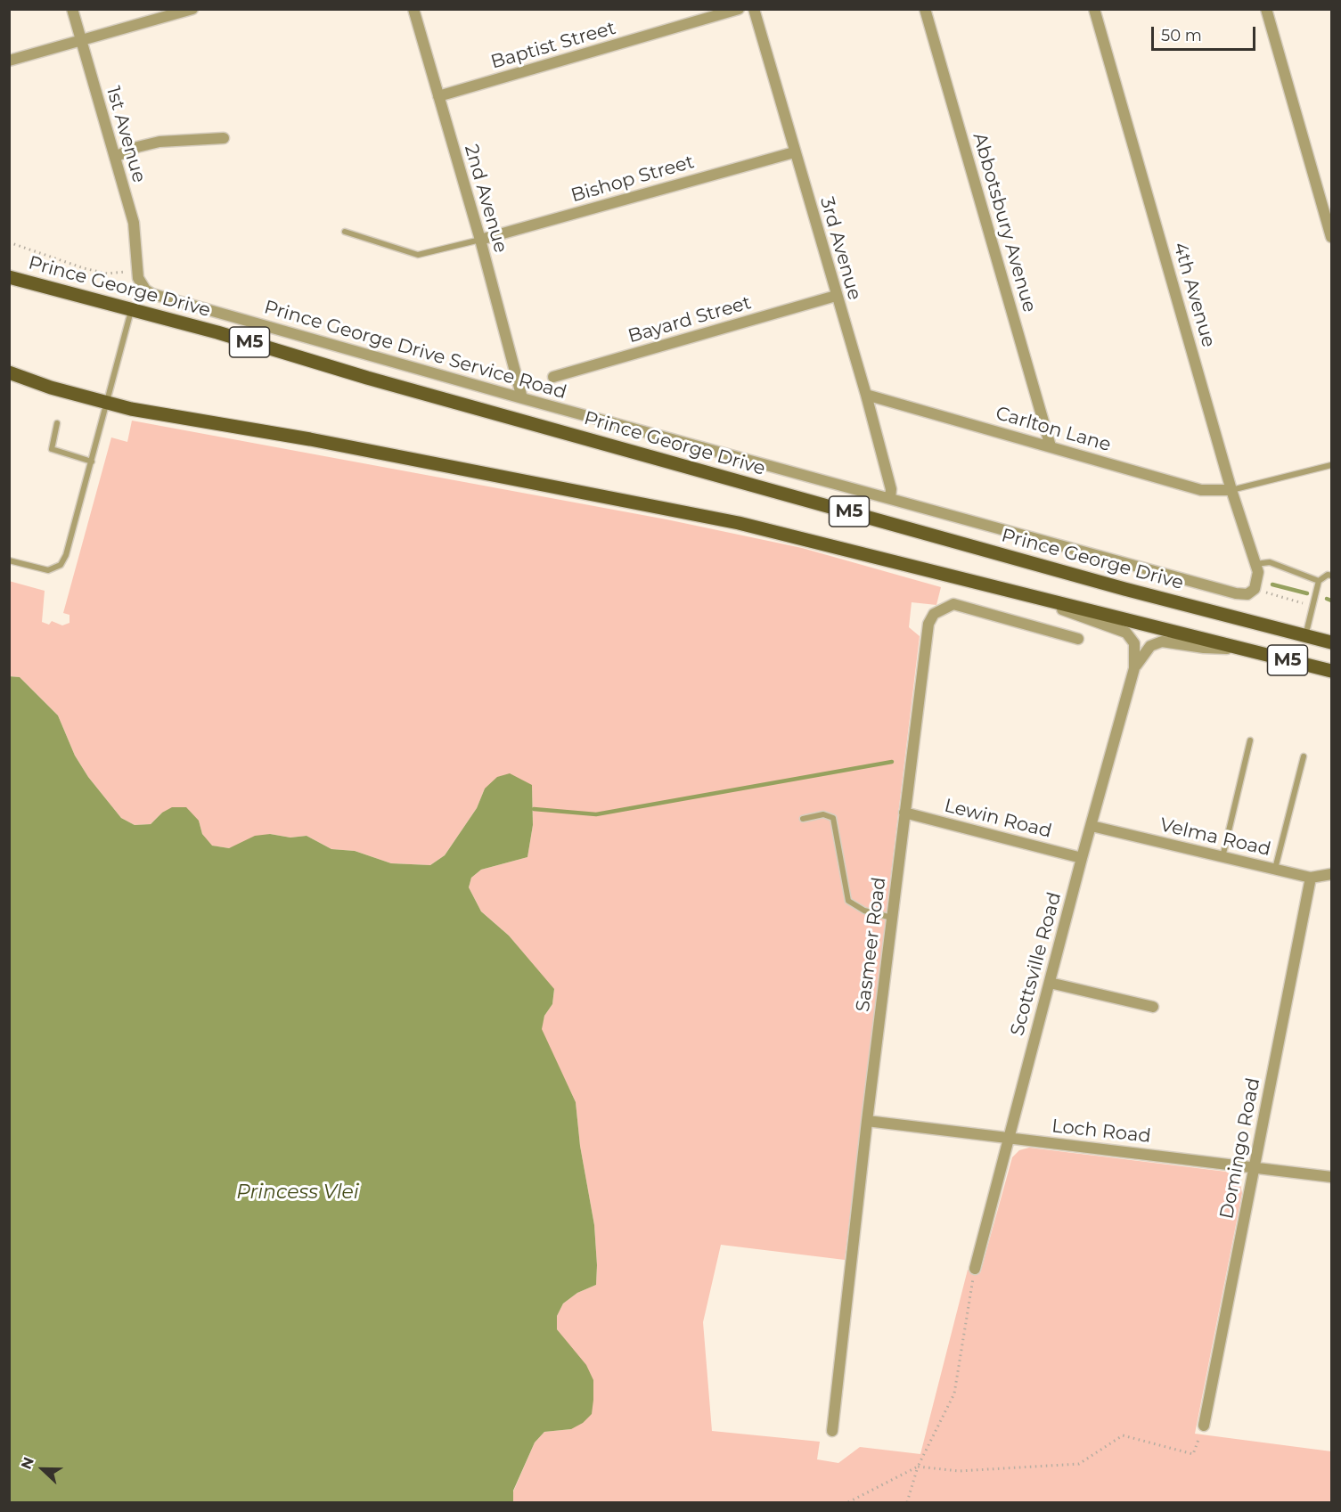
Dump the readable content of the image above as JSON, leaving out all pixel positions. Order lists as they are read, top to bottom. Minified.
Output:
{"streets":{"main road":["Prince George Drive","M5"],"street":["Baptist Street","1st Avenue","Bishop Street","2nd Avenue","Abbotsbury Avenue","3rd Avenue","4th Avenue","Bayard Street","Prince George Drive Service Road","Carlton Lane","Lewin Road","Velma Road","Sasmeer Road","Scottsville Road","Loch Road","Domingo Road"]},"crossings":[["Baptist Street","2nd Avenue"],["1st Avenue","Prince George Drive Service Road"],["Bishop Street","2nd Avenue"],["Bishop Street","3rd Avenue"],["2nd Avenue","Prince George Drive Service Road"],["Abbotsbury Avenue","Carlton Lane"],["3rd Avenue","Bayard Street"],["3rd Avenue","Prince George Drive Service Road"],["3rd Avenue","Carlton Lane"],["4th Avenue","Prince George Drive Service Road"],["4th Avenue","Carlton Lane"],["M5","Scottsville Road"],["Lewin Road","Sasmeer Road"],["Lewin Road","Scottsville Road"],["Velma Road","Scottsville Road"],["Velma Road","Domingo Road"],["Sasmeer Road","Loch Road"],["Scottsville Road","Loch Road"],["Loch Road","Domingo Road"]],"water":["Princess Vlei"],"scale_bar":"50 m","north":"left"}
